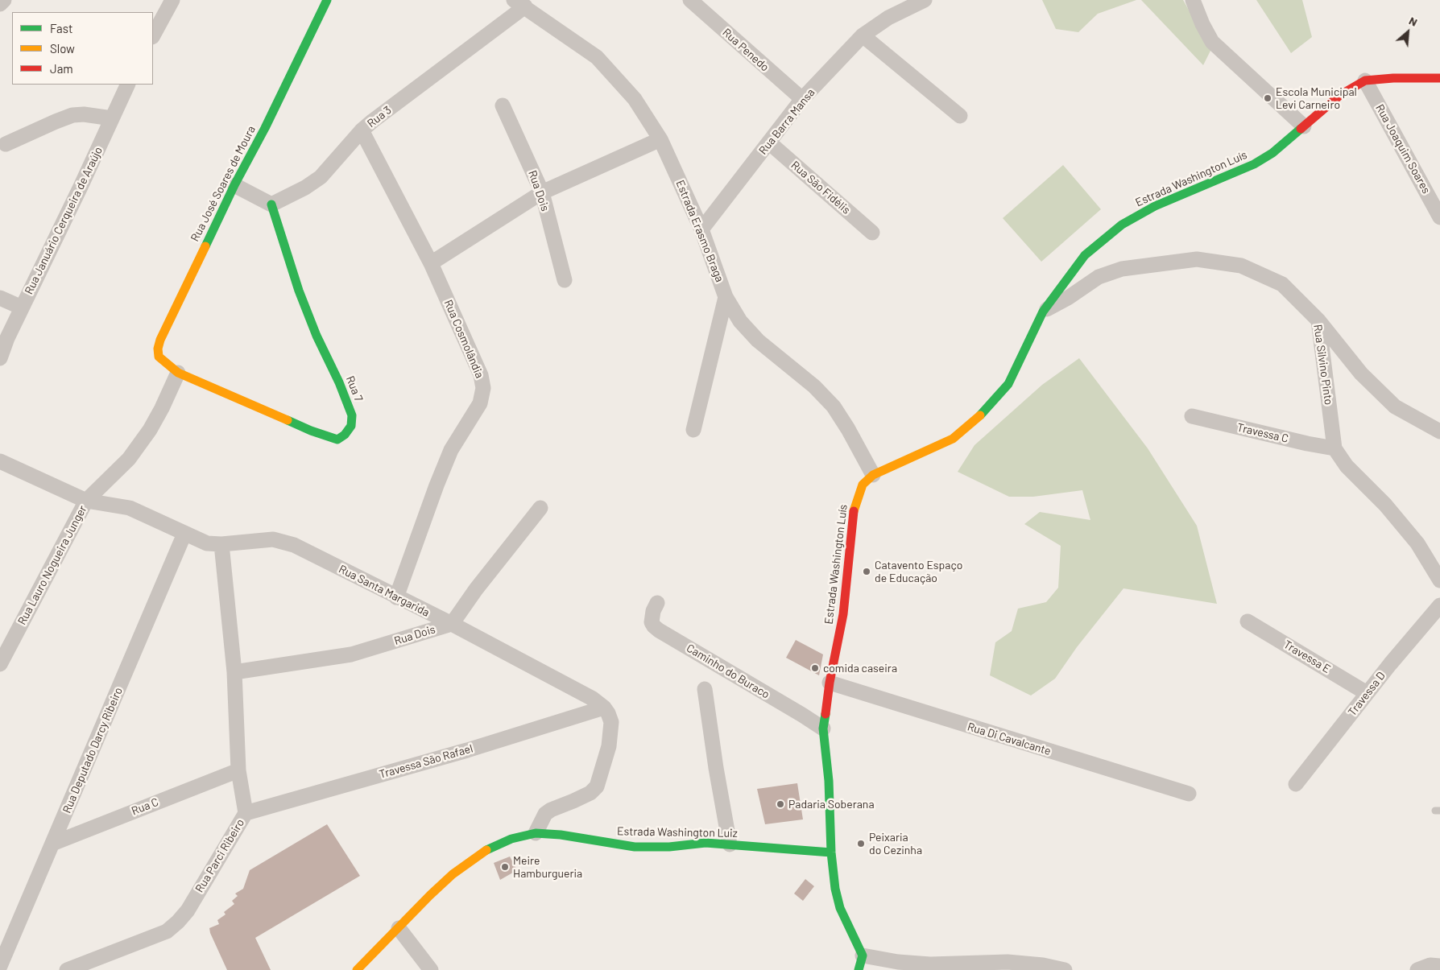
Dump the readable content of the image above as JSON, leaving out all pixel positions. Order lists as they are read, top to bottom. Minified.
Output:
{"streets":{"street":["Rua Penedo","Rua 3","Rua Barra Mansa","Rua Joaquim Soares","Estrada Washington Luís","Rua José Soares de Moura","Rua São Fidélis","Rua Dois","Rua Januário Cerqueira de Araújo","Estrada Erasmo Braga","Rua Cosmolândia","Rua Silvino Pinto","Rua 7","Travessa C","Rua Lauro Nogueira Junger","Rua Santa Margarida","Travessa E","Caminho do Buraco","Travessa D","Rua Di Cavalcante","Rua Deputado Darcy Ribeiro","Travessa São Rafael","Rua C","Estrada Washington Luiz","Rua Parci Ribeiro"]},"crossings":[["Rua Penedo","Rua Barra Mansa"],["Rua 3","Estrada Erasmo Braga"],["Rua 3","Rua Cosmolândia"],["Rua 3","Rua 7"],["Rua Barra Mansa","Rua São Fidélis"],["Rua Barra Mansa","Estrada Erasmo Braga"],["Rua Joaquim Soares","Estrada Washington Luís"],["Estrada Washington Luís","Estrada Erasmo Braga"],["Estrada Washington Luís","Rua Silvino Pinto"],["Estrada Washington Luís","Caminho do Buraco"],["Estrada Washington Luís","Rua Di Cavalcante"],["Estrada Washington Luís","Estrada Washington Luiz"],["Rua José Soares de Moura","Rua 7"],["Rua José Soares de Moura","Rua Lauro Nogueira Junger"],["Rua Dois","Rua Santa Margarida"],["Rua Dois","Rua Parci Ribeiro"],["Rua Cosmolândia","Rua Santa Margarida"],["Rua Silvino Pinto","Travessa C"],["Rua 7","Rua Lauro Nogueira Junger"],["Rua Lauro Nogueira Junger","Rua Santa Margarida"],["Rua Santa Margarida","Rua Deputado Darcy Ribeiro"],["Rua Santa Margarida","Travessa São Rafael"],["Rua Santa Margarida","Rua Parci Ribeiro"],["Travessa E","Travessa D"],["Rua Deputado Darcy Ribeiro","Rua C"],["Travessa São Rafael","Rua Parci Ribeiro"],["Rua C","Rua Parci Ribeiro"]],"places":["Escola Municipal Levi Carneiro","Catavento Espaço de Educação","comida caseira","Padaria Soberana","Peixaria do Cezinha","Meire Hamburgueria"],"legend":["Fast","Slow","Jam"],"north":"top right"}
